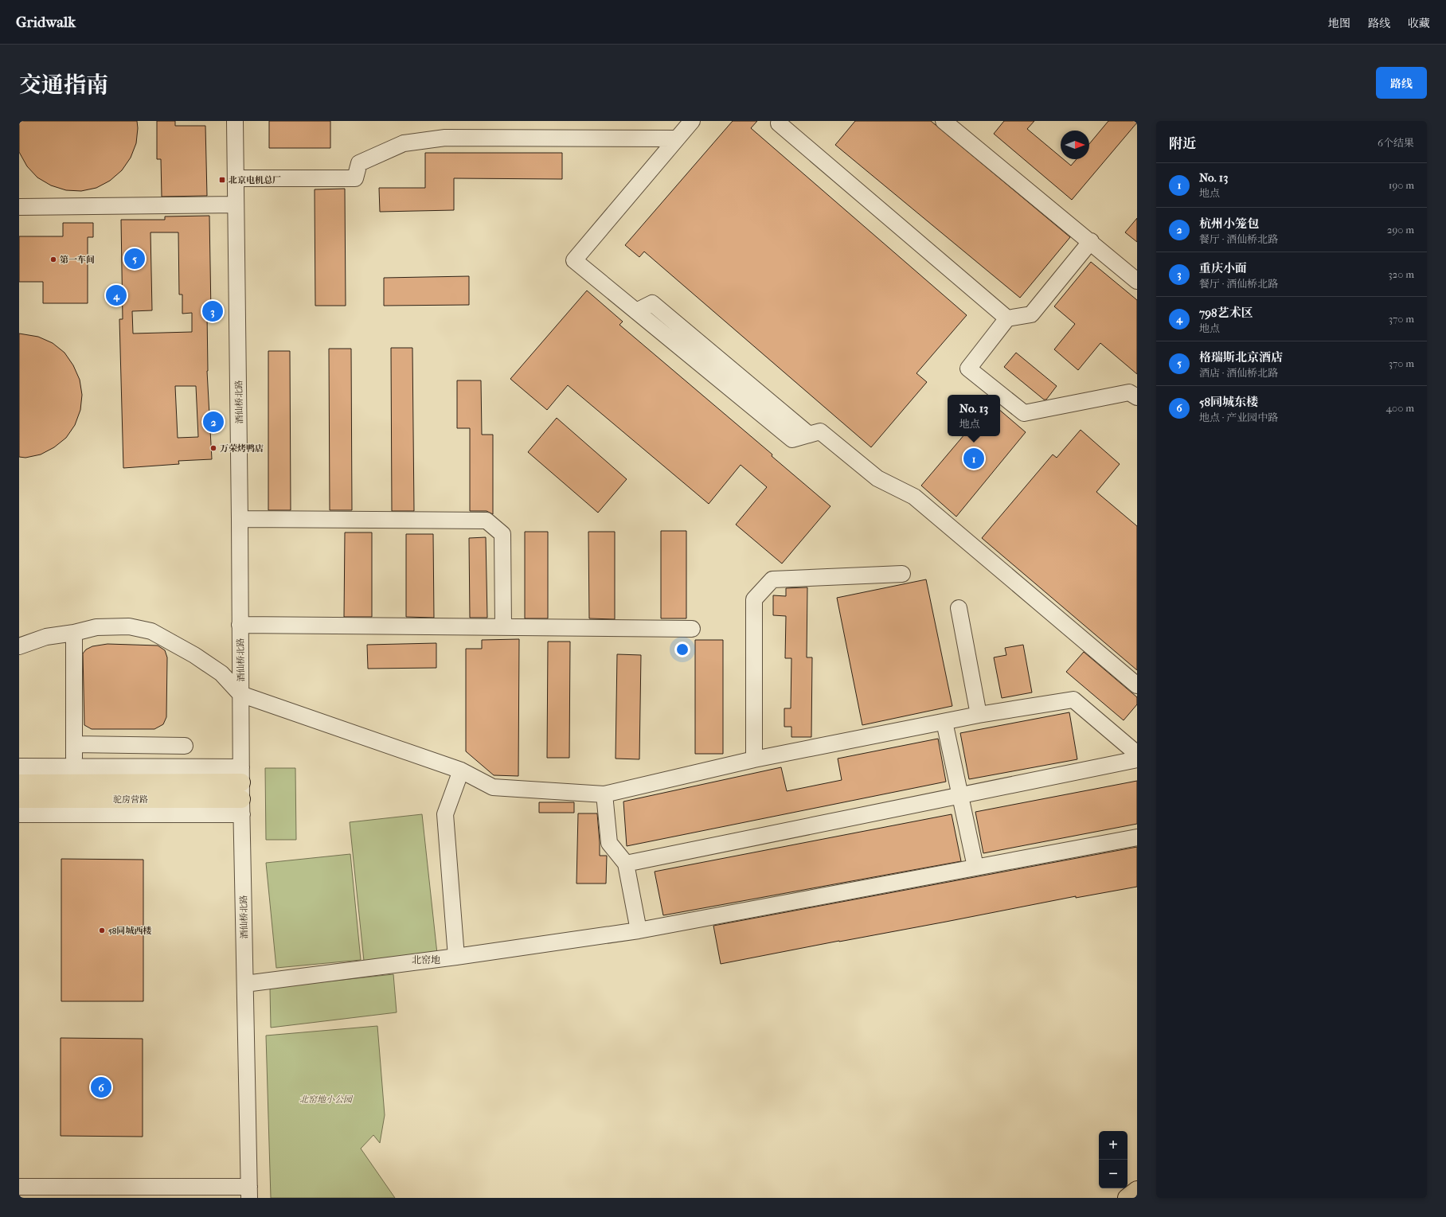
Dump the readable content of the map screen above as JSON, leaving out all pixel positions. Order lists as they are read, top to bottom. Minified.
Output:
{"streets":{"main road":["驼房营路"],"street":["酒仙桥北路"]},"crossings":[["酒仙桥北路","驼房营路"]],"districts":["北窑地"],"parks":["北窑地小公园"],"places":{"transit":["北京电机总厂"],"other":["第一车间","万荣烤鸭店","58同城西楼"]},"north":"right","page":{"header":"Gridwalk","nav":["地图","路线","收藏"],"title":"交通指南","buttons":"路线","heading":["附近","6个结果"],"list":[{"mark":"1","name":"No. 13","note":"地点","value":"190 m"},{"mark":"2","name":"杭州小笼包","note":"餐厅 · 酒仙桥北路","value":"290 m"},{"mark":"3","name":"重庆小面","note":"餐厅 · 酒仙桥北路","value":"320 m"},{"mark":"4","name":"798艺术区","note":"地点","value":"370 m"},{"mark":"5","name":"格瑞斯北京酒店","note":"酒店 · 酒仙桥北路","value":"370 m"},{"mark":"6","name":"58同城东楼","note":"地点 · 产业园中路","value":"400 m"}],"pins":["5","4","3","2","1","6"],"popup":["No. 13","地点"],"map_buttons":["+","−"]}}
